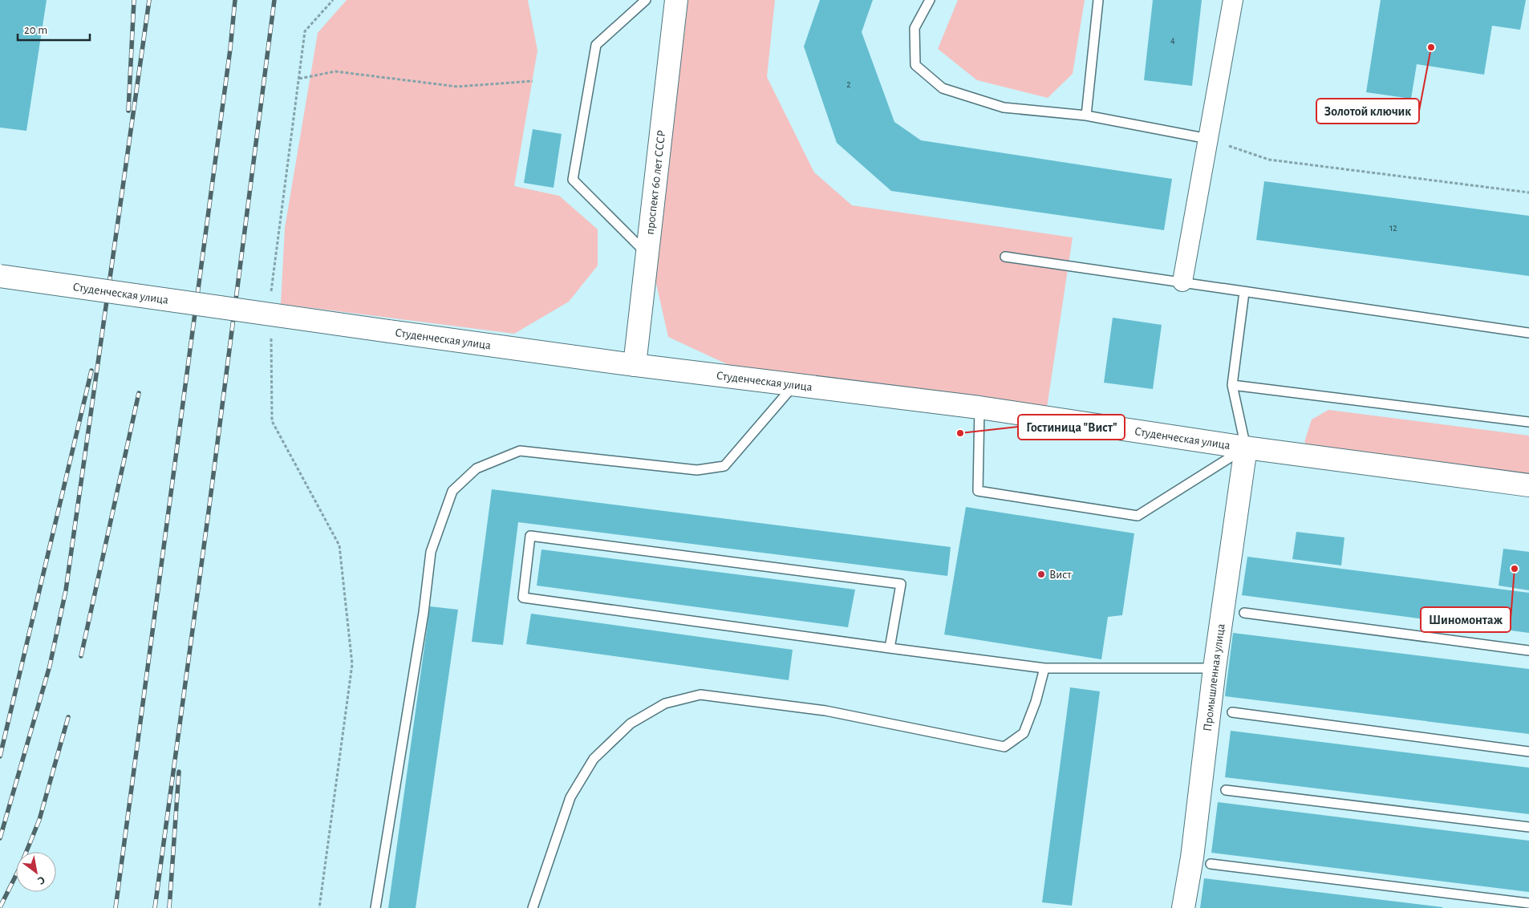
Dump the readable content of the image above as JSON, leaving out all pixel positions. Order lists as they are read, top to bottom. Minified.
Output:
{"streets":{"main road":["проспект 60 лет СССР","Студенческая улица","Промышленная улица"]},"crossings":[["проспект 60 лет СССР","Студенческая улица"],["Студенческая улица","Промышленная улица"]],"places":["Золотой ключик","Гостиница \"Вист\"","Шиномонтаж","Вист"],"house_numbers":["4","2","12"],"scale_bar":"20 m","north":"bottom right"}
